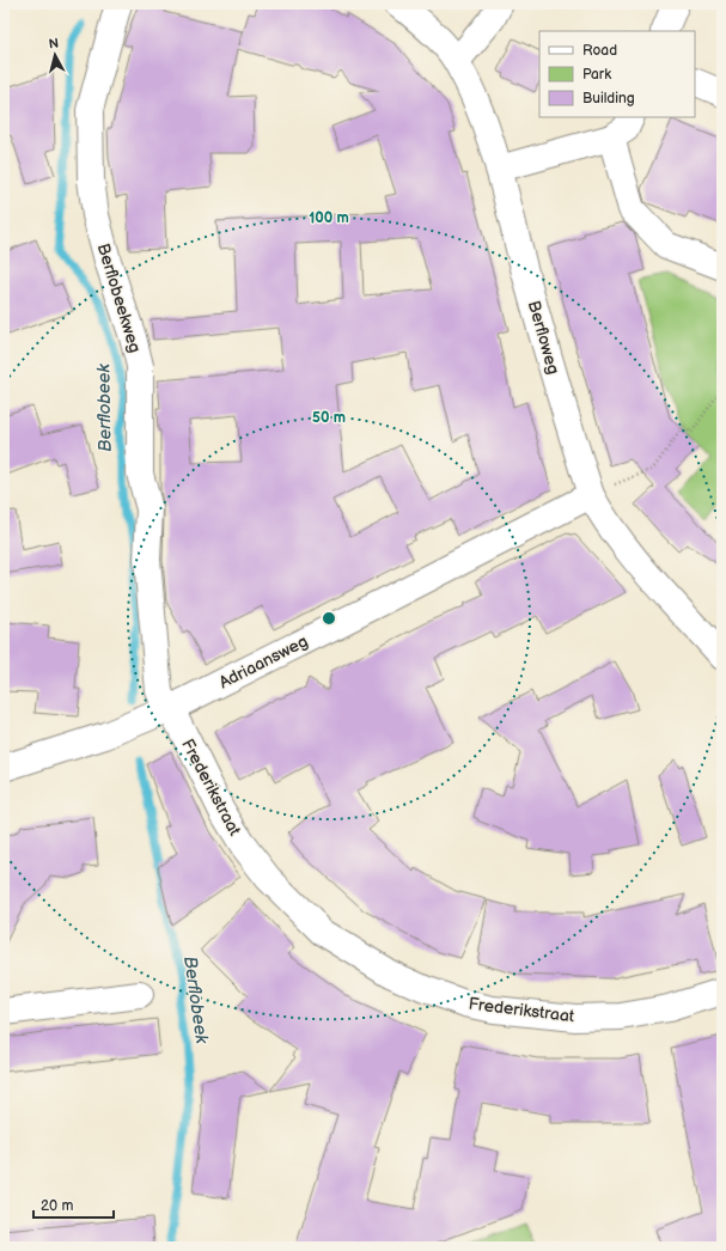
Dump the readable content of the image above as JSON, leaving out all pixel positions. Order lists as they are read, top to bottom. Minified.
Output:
{"streets":{"street":["Berflobeekweg","Berfloweg","Adriaansweg","Frederikstraat"]},"crossings":[["Berflobeekweg","Adriaansweg"],["Berflobeekweg","Frederikstraat"],["Berfloweg","Adriaansweg"],["Adriaansweg","Frederikstraat"]],"water":["Berflobeek"],"legend":["Road","Park","Building"],"scale_bar":"20 m","north":"top","rings":["100 m","50 m"]}
